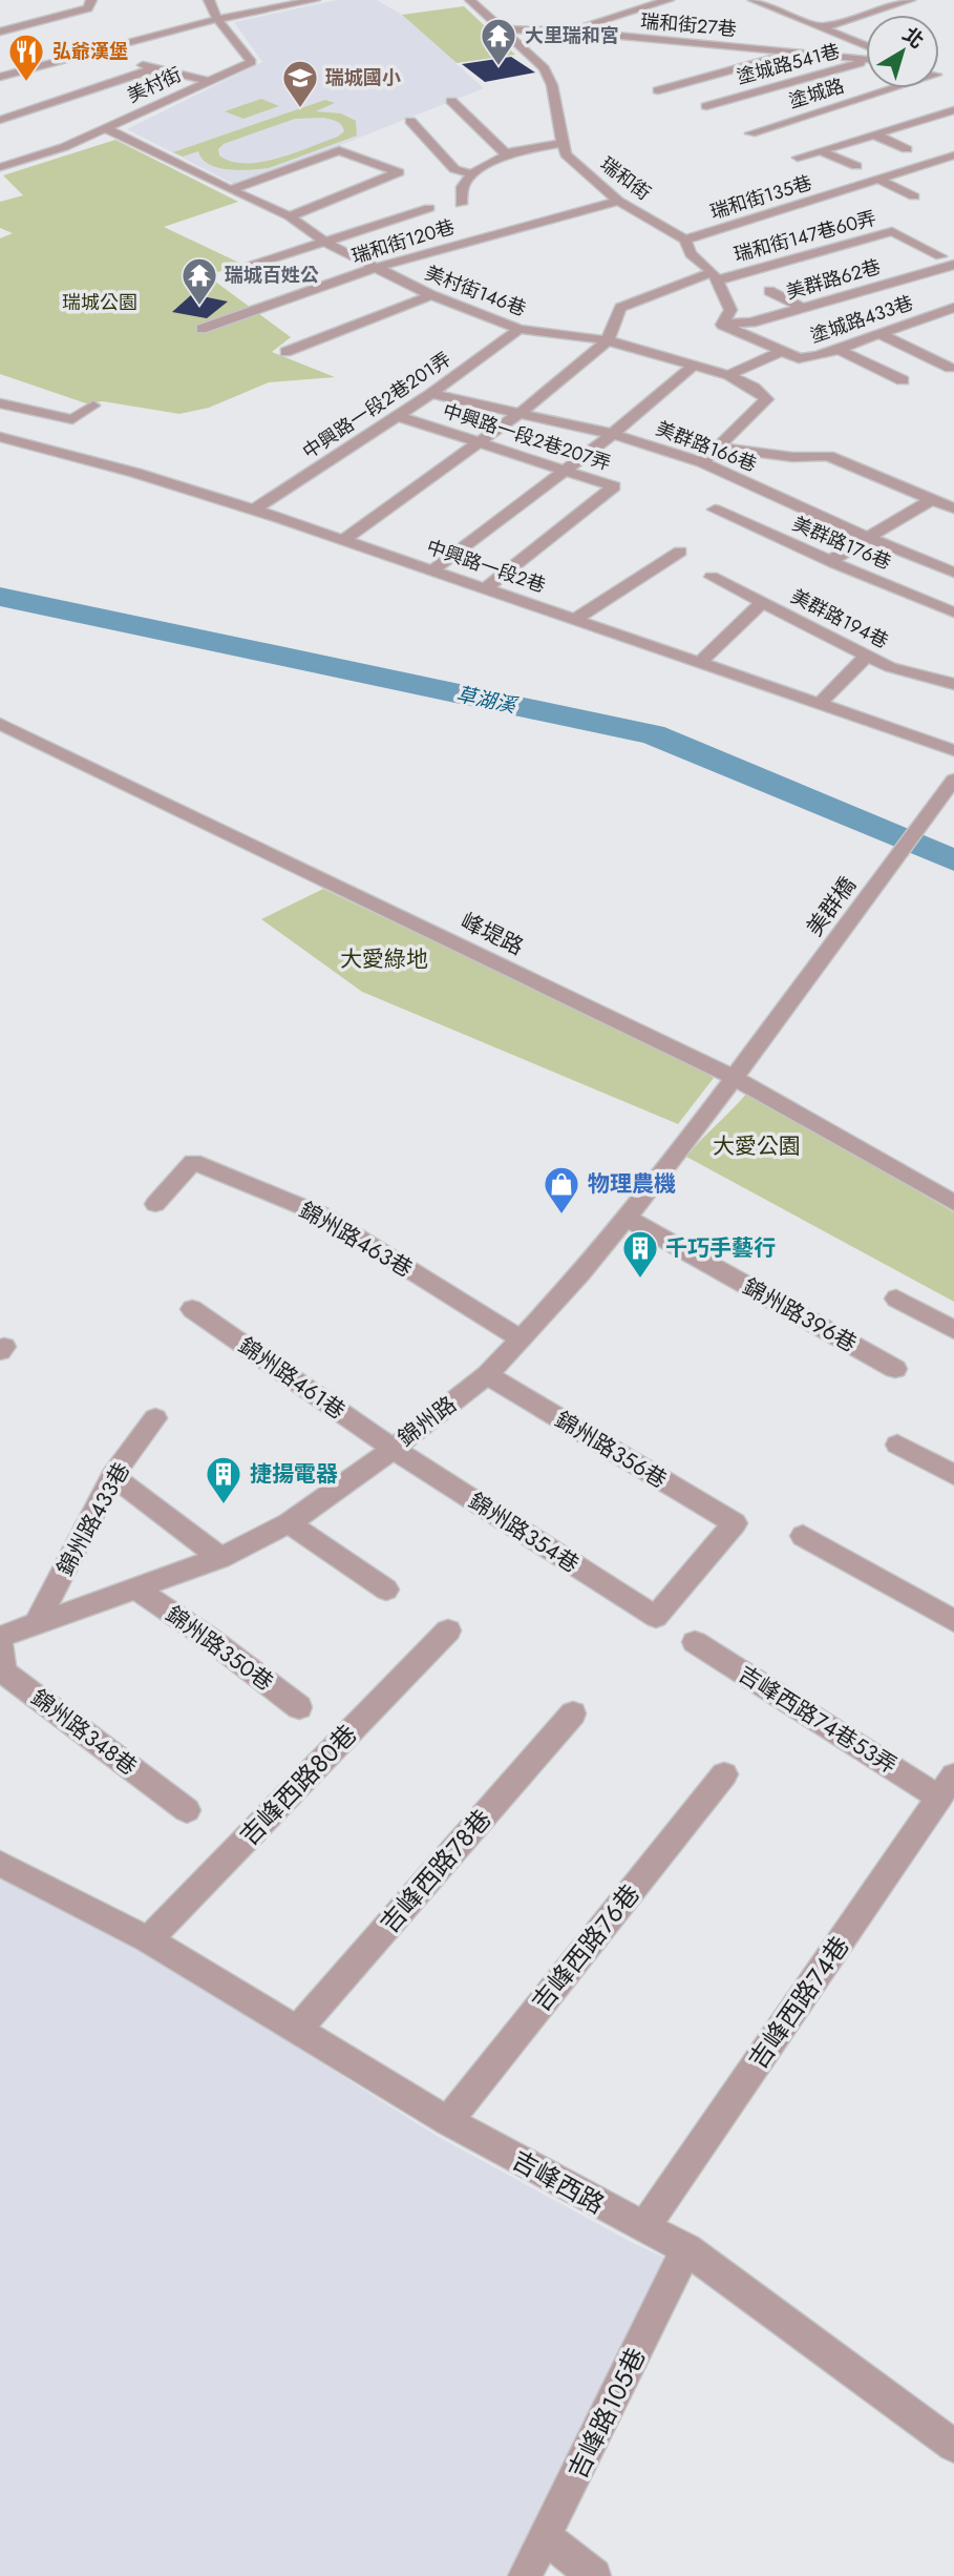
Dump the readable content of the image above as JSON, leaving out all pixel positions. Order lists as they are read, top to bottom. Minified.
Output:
{"streets":{"street":["瑞和街27巷","塗城路541巷","美村街","塗城路","瑞和街","瑞和街135巷","瑞和街147巷60弄","瑞和街120巷","美群路62巷","美村街146巷","塗城路433巷","中興路一段2巷201弄","中興路一段2巷207弄","美群路166巷","美群路176巷","中興路一段2巷","美群路194巷","美群橋","峰堤路","錦州路463巷","錦州路396巷","錦州路461巷","錦州路","錦州路356巷","錦州路433巷","錦州路354巷","錦州路350巷","吉峰西路74巷53弄","錦州路348巷","吉峰西路80巷","吉峰西路78巷","吉峰西路76巷","吉峰西路74巷","吉峰西路","吉峰路105巷"]},"crossings":[["瑞和街27巷","瑞和街"],["美村街","美村街146巷"],["瑞和街","瑞和街135巷"],["瑞和街","瑞和街147巷60弄"],["瑞和街","瑞和街120巷"],["瑞和街","美群路62巷"],["瑞和街147巷60弄","美村街146巷"],["瑞和街120巷","美村街146巷"],["美村街146巷","中興路一段2巷201弄"],["美村街146巷","美群路166巷"],["中興路一段2巷201弄","中興路一段2巷207弄"],["中興路一段2巷201弄","美群路166巷"],["中興路一段2巷201弄","中興路一段2巷"],["中興路一段2巷207弄","中興路一段2巷"],["美群橋","峰堤路"],["美群橋","錦州路"],["峰堤路","錦州路"],["錦州路463巷","錦州路"],["錦州路396巷","錦州路"],["錦州路461巷","錦州路"],["錦州路461巷","錦州路354巷"],["錦州路","錦州路356巷"],["錦州路","錦州路433巷"],["錦州路","錦州路354巷"],["錦州路","錦州路350巷"],["錦州路356巷","錦州路354巷"],["吉峰西路74巷53弄","吉峰西路74巷"],["吉峰西路80巷","吉峰西路"],["吉峰西路78巷","吉峰西路"],["吉峰西路76巷","吉峰西路"],["吉峰西路74巷","吉峰西路"],["吉峰西路","吉峰路105巷"]],"water":["草湖溪"],"parks":["瑞城公園","大愛綠地","大愛公園"],"places":{"temple":["大里瑞和宮","瑞城百姓公"],"restaurant":["弘爺漢堡"],"school or university":["瑞城國小"],"shop":["物理農機"],"building":["千巧手藝行","捷揚電器"]},"north":"top right"}
